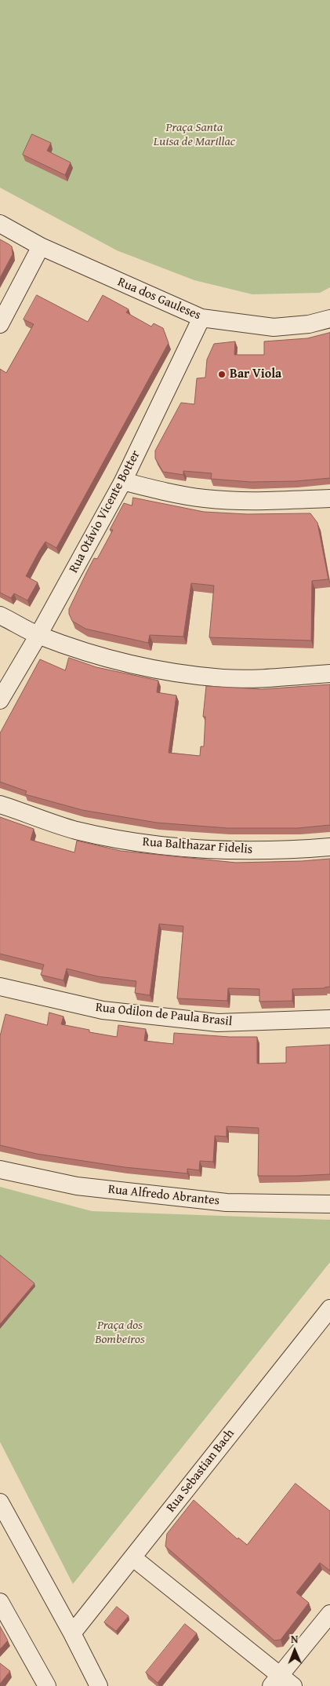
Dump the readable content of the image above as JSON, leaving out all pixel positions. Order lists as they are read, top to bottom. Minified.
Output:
{"streets":{"street":["Rua dos Gauleses","Rua Otávio Vicente Botter","Rua Balthazar Fidelis","Rua Odilon de Paula Brasil","Rua Alfredo Abrantes","Rua Sebastian Bach"]},"crossings":[["Rua dos Gauleses","Rua Otávio Vicente Botter"]],"parks":["Praça Santa Luisa de Marillac","Praça dos Bombeiros"],"places":["Bar Viola"],"north":"top"}
